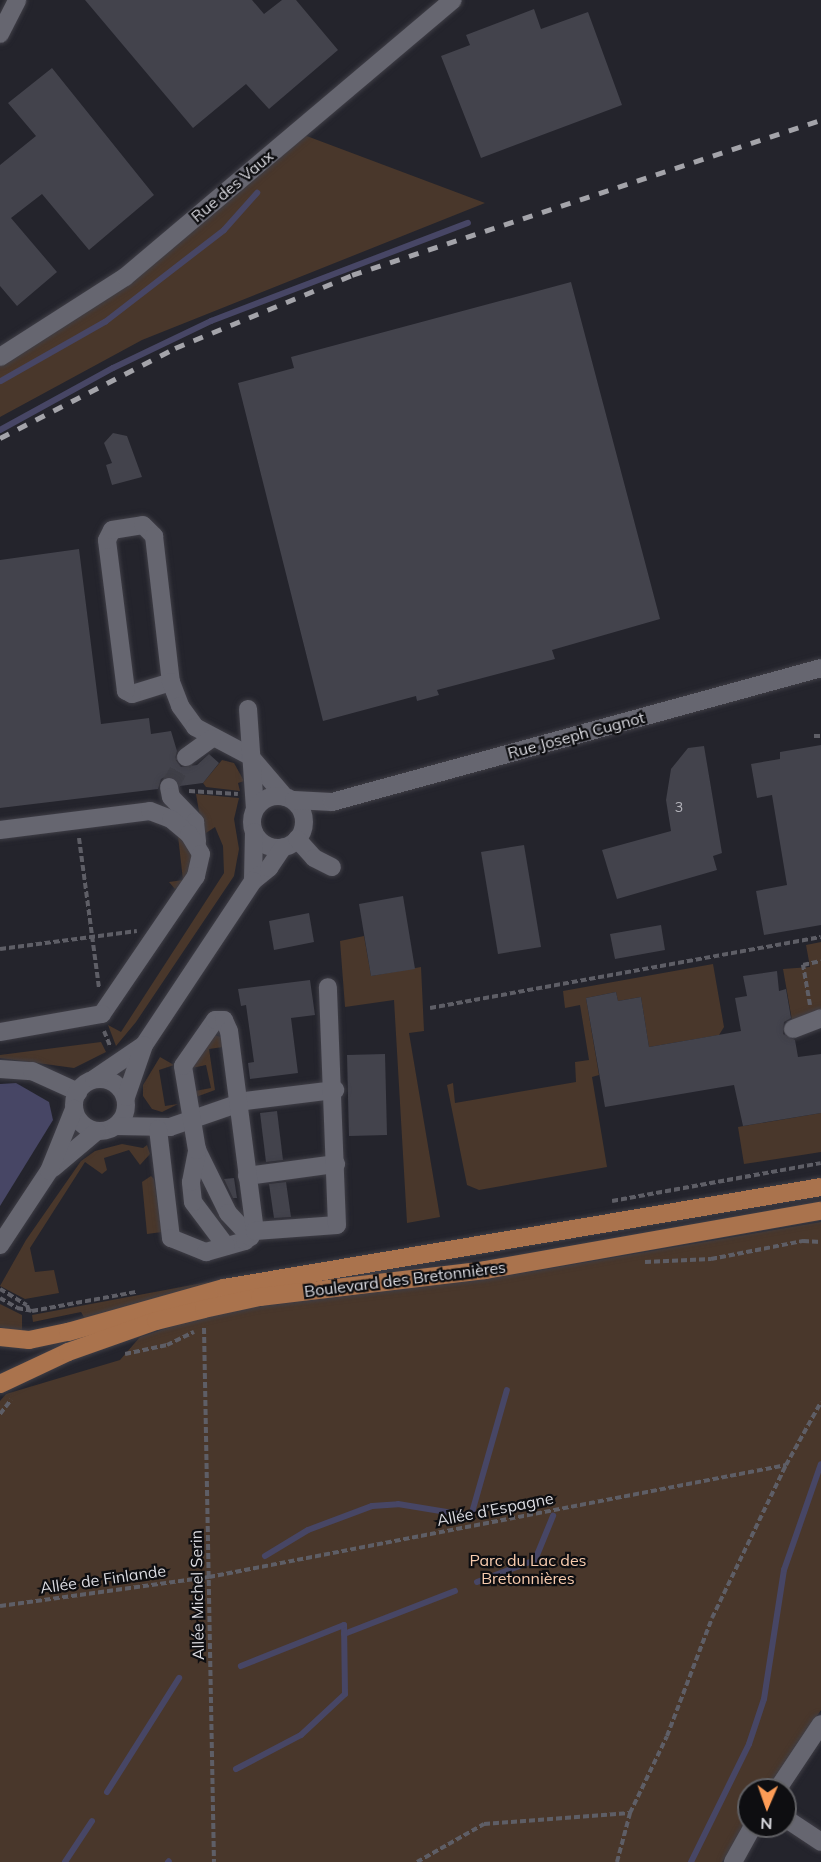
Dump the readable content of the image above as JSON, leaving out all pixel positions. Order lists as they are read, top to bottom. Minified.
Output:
{"streets":{"main road":["Boulevard des Bretonnières"],"street":["Rue des Vaux","Rue Joseph Cugnot"],"path":["Allée d’Espagne","Allée de Finlande","Allée Michel Serin"]},"crossings":[["Allée d’Espagne","Allée de Finlande"],["Allée d’Espagne","Allée Michel Serin"],["Allée de Finlande","Allée Michel Serin"]],"parks":["Parc du Lac des Bretonnières"],"house_numbers":["3"],"north":"bottom"}
